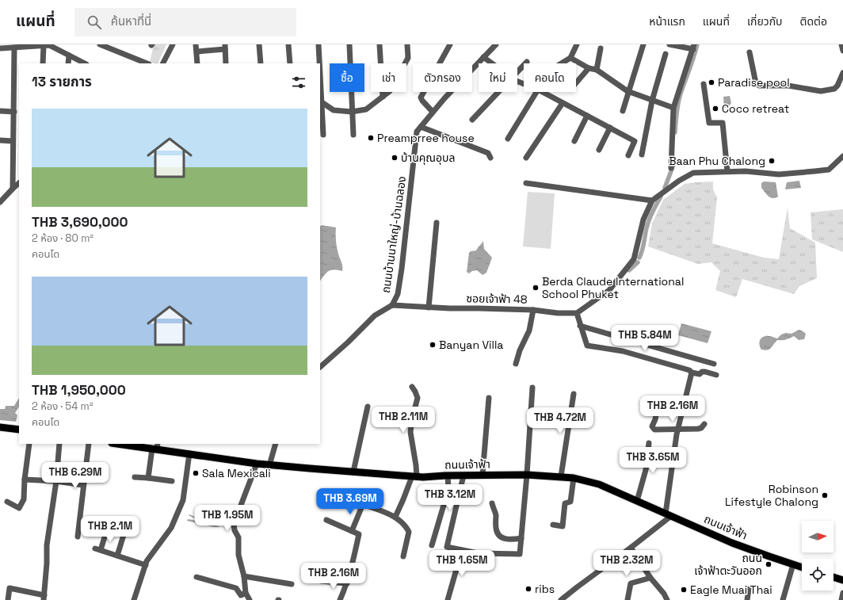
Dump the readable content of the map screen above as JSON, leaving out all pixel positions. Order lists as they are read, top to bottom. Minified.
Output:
{"streets":{"main road":["ถนนเจ้าฟ้า"],"street":["ถนนบ้านนาใหญ่-บ้านฉลอง","ซอยเจ้าฟ้า 48"]},"crossings":[["ถนนบ้านนาใหญ่-บ้านฉลอง","ซอยเจ้าฟ้า 48"]],"places":["Paradise pool","Coco retreat","Preamprree house","บ้านคุณอุบล","Baan Phu Chalong","Berda Claude International School Phuket","Banyan Villa","Sala Mexicali","Robinson Lifestyle Chalong","ถนน เจ้าฟ้าตะวันออก","ribs","Eagle Muai Thai"],"north":"right","page":{"header":"แผนที่","search":"ค้นหาที่นี่","nav":["หน้าแรก","แผนที่","เกี่ยวกับ","ติดต่อ"],"chip":["ซื้อ","เช่า","ตัวกรอง","ใหม่","คอนโด"],"heading":"13 รายการ","list":[{"name":"THB 3,690,000","note":"2 ห้อง · 80 m² · คอนโด"},{"name":"THB 1,950,000","note":"2 ห้อง · 54 m² · คอนโด"}],"price":["THB 5.84M","THB 2.16M","THB 2.11M","THB 4.72M","THB 3.65M","THB 6.29M","THB 3.12M","THB 3.69M","THB 1.95M","THB 2.1M","THB 1.65M","THB 2.32M","THB 2.16M"]}}
